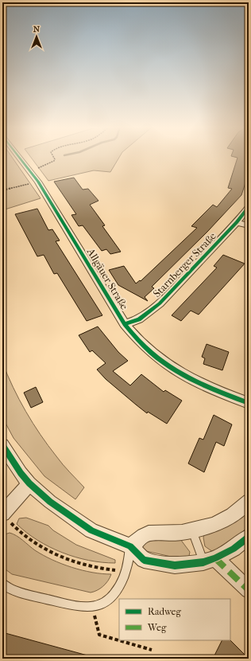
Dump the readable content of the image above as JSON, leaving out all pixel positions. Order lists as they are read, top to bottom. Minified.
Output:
{"streets":{"street":["Starnberger Straße","Allgäuer Straße"]},"crossings":[["Starnberger Straße","Allgäuer Straße"]],"legend":["Radweg","Weg"],"north":"top"}
